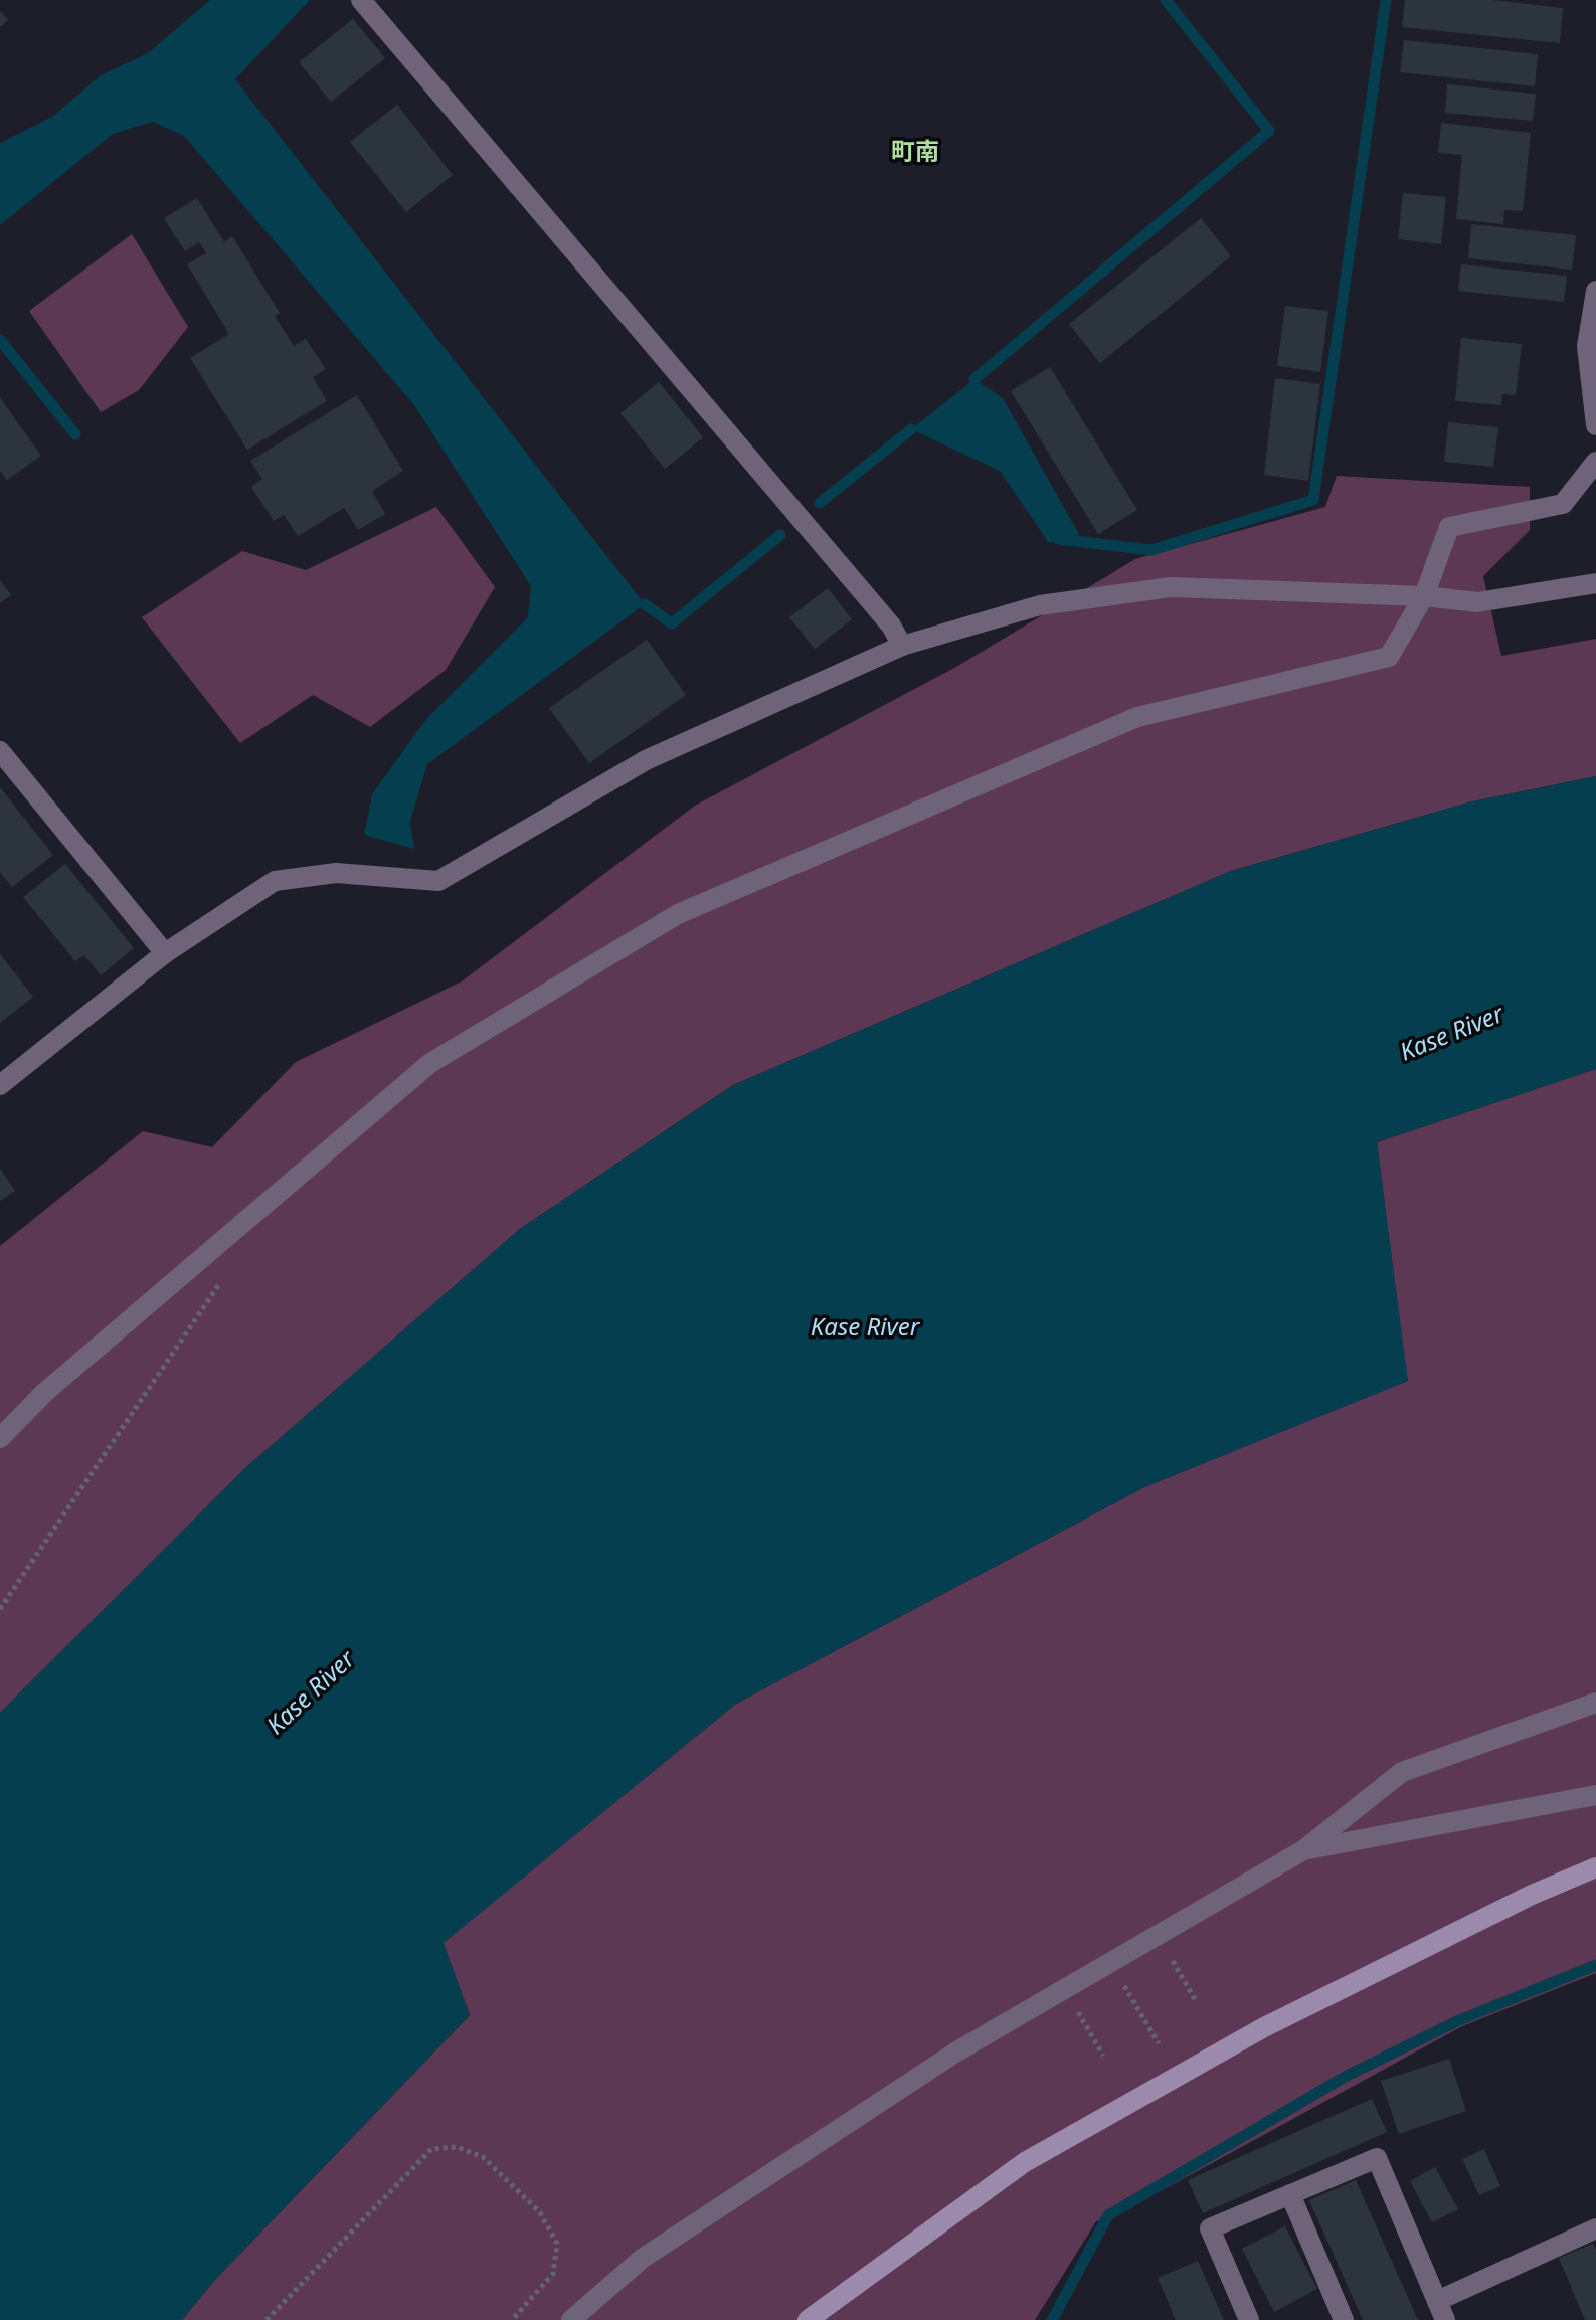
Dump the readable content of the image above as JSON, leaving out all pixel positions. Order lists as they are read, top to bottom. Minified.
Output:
{"districts":["町南"],"water":["Kase River"]}
